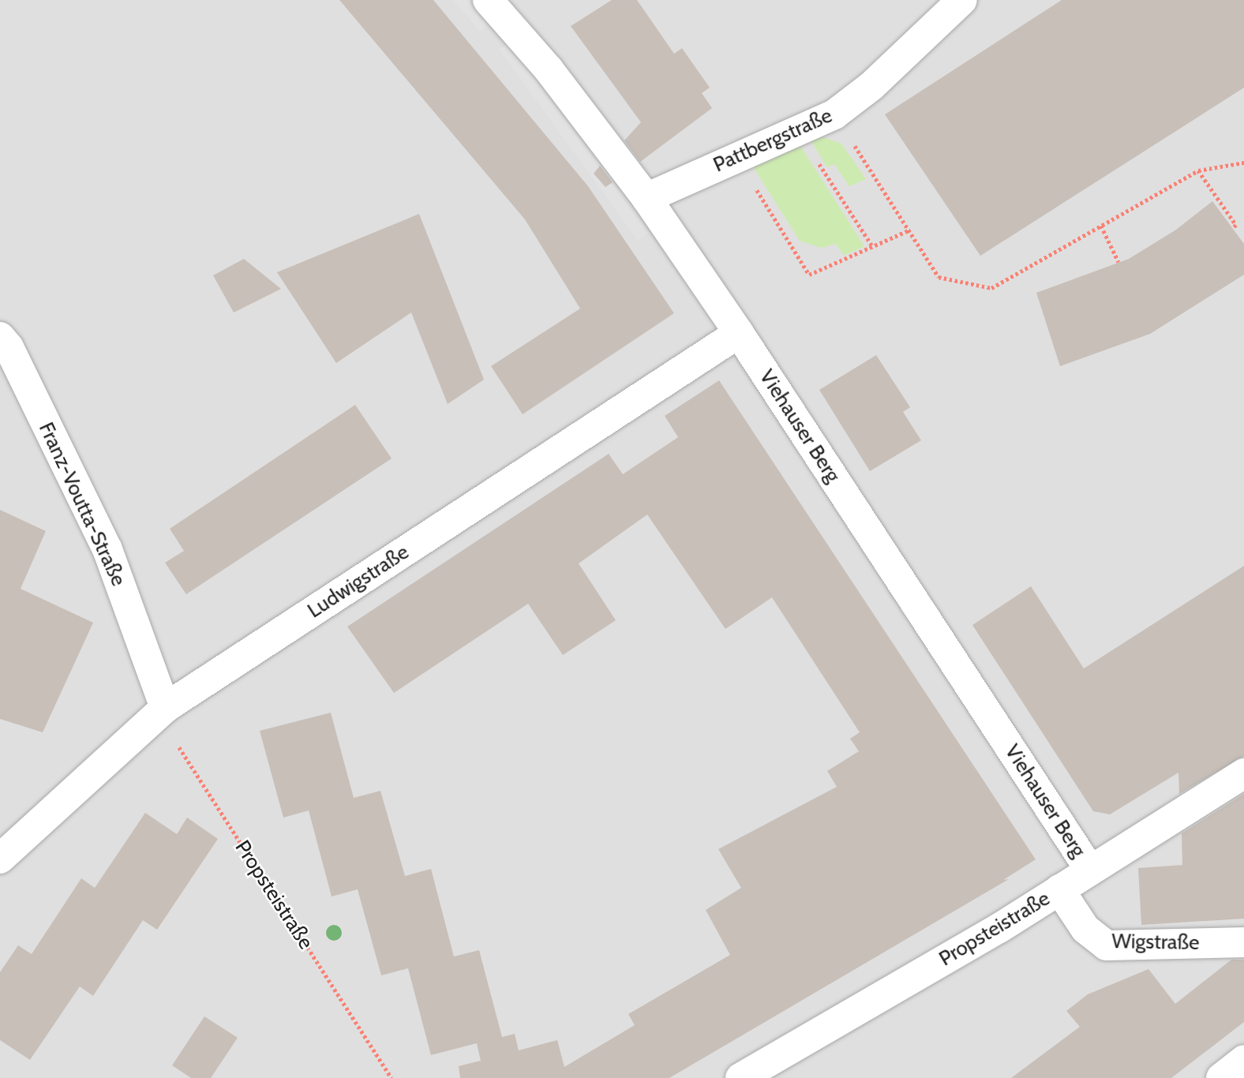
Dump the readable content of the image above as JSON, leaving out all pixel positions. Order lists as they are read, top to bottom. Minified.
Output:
{"streets":{"street":["Pattbergstraße","Viehauser Berg","Franz-Voutta-Straße","Ludwigstraße","Propsteistraße","Wigstraße"]},"crossings":[["Pattbergstraße","Viehauser Berg"],["Viehauser Berg","Ludwigstraße"],["Viehauser Berg","Propsteistraße"],["Franz-Voutta-Straße","Ludwigstraße"],["Franz-Voutta-Straße","Propsteistraße"],["Ludwigstraße","Propsteistraße"],["Propsteistraße","Wigstraße"]]}
